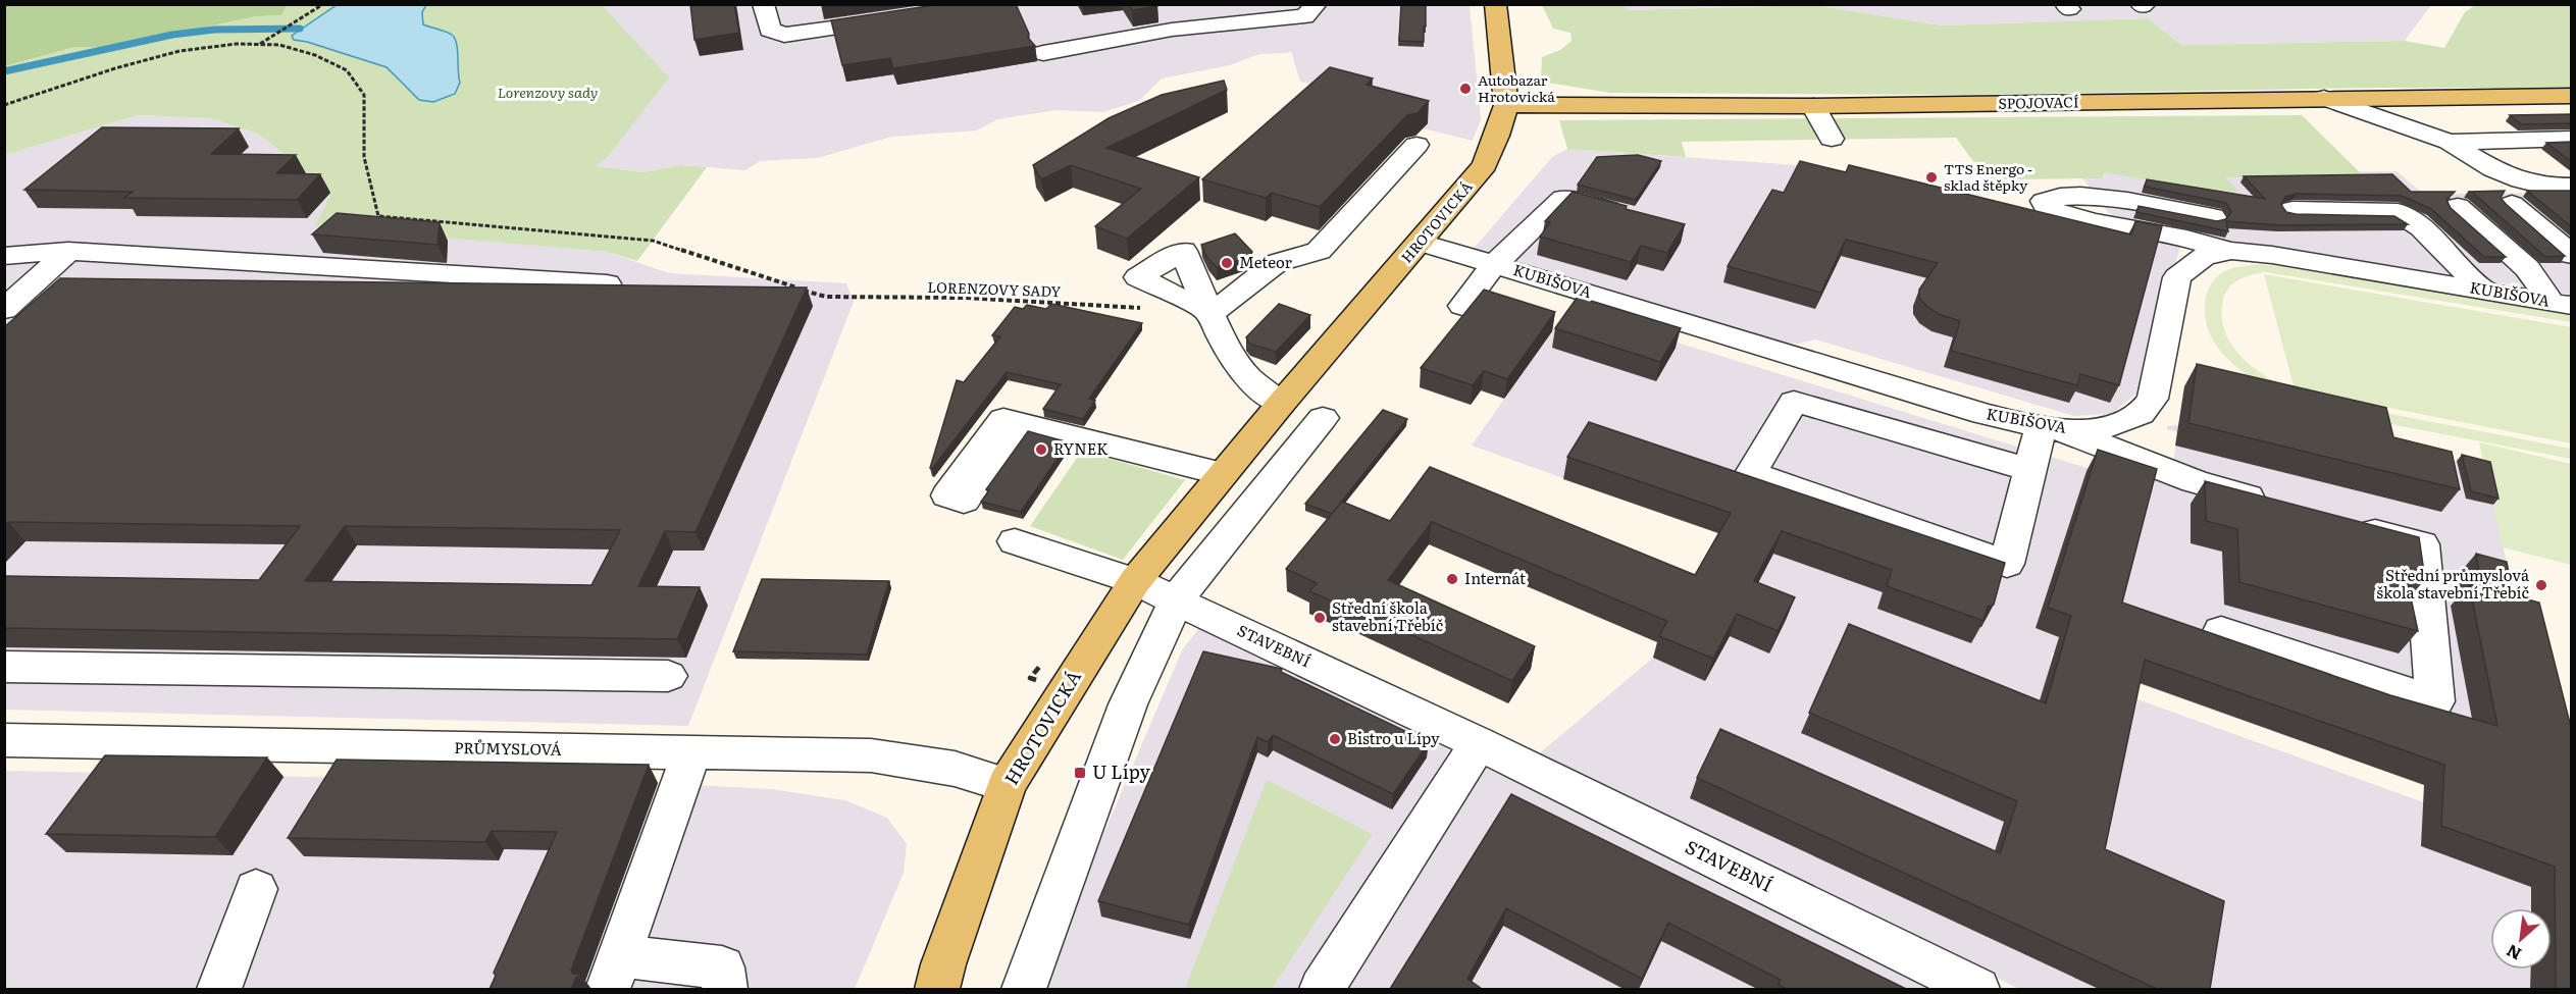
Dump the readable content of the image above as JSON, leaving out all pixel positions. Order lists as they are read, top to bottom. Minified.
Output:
{"streets":{"main road":["SPOJOVACÍ","HROTOVICKÁ"],"street":["KUBIŠOVA","STAVEBNÍ","PRŮMYSLOVÁ"],"path":["LORENZOVY SADY"]},"crossings":[["SPOJOVACÍ","HROTOVICKÁ"],["HROTOVICKÁ","KUBIŠOVA"],["HROTOVICKÁ","STAVEBNÍ"],["HROTOVICKÁ","PRŮMYSLOVÁ"]],"parks":["Lorenzovy sady"],"places":{"other":["Autobazar Hrotovická","TTS Energo - sklad štěpky","Meteor","RYNEK","Internát","Střední průmyslová škola stavební Třebíč","Střední škola stavební Třebíč","Bistro u Lípy"],"transit":["U Lípy"]},"north":"bottom left"}
